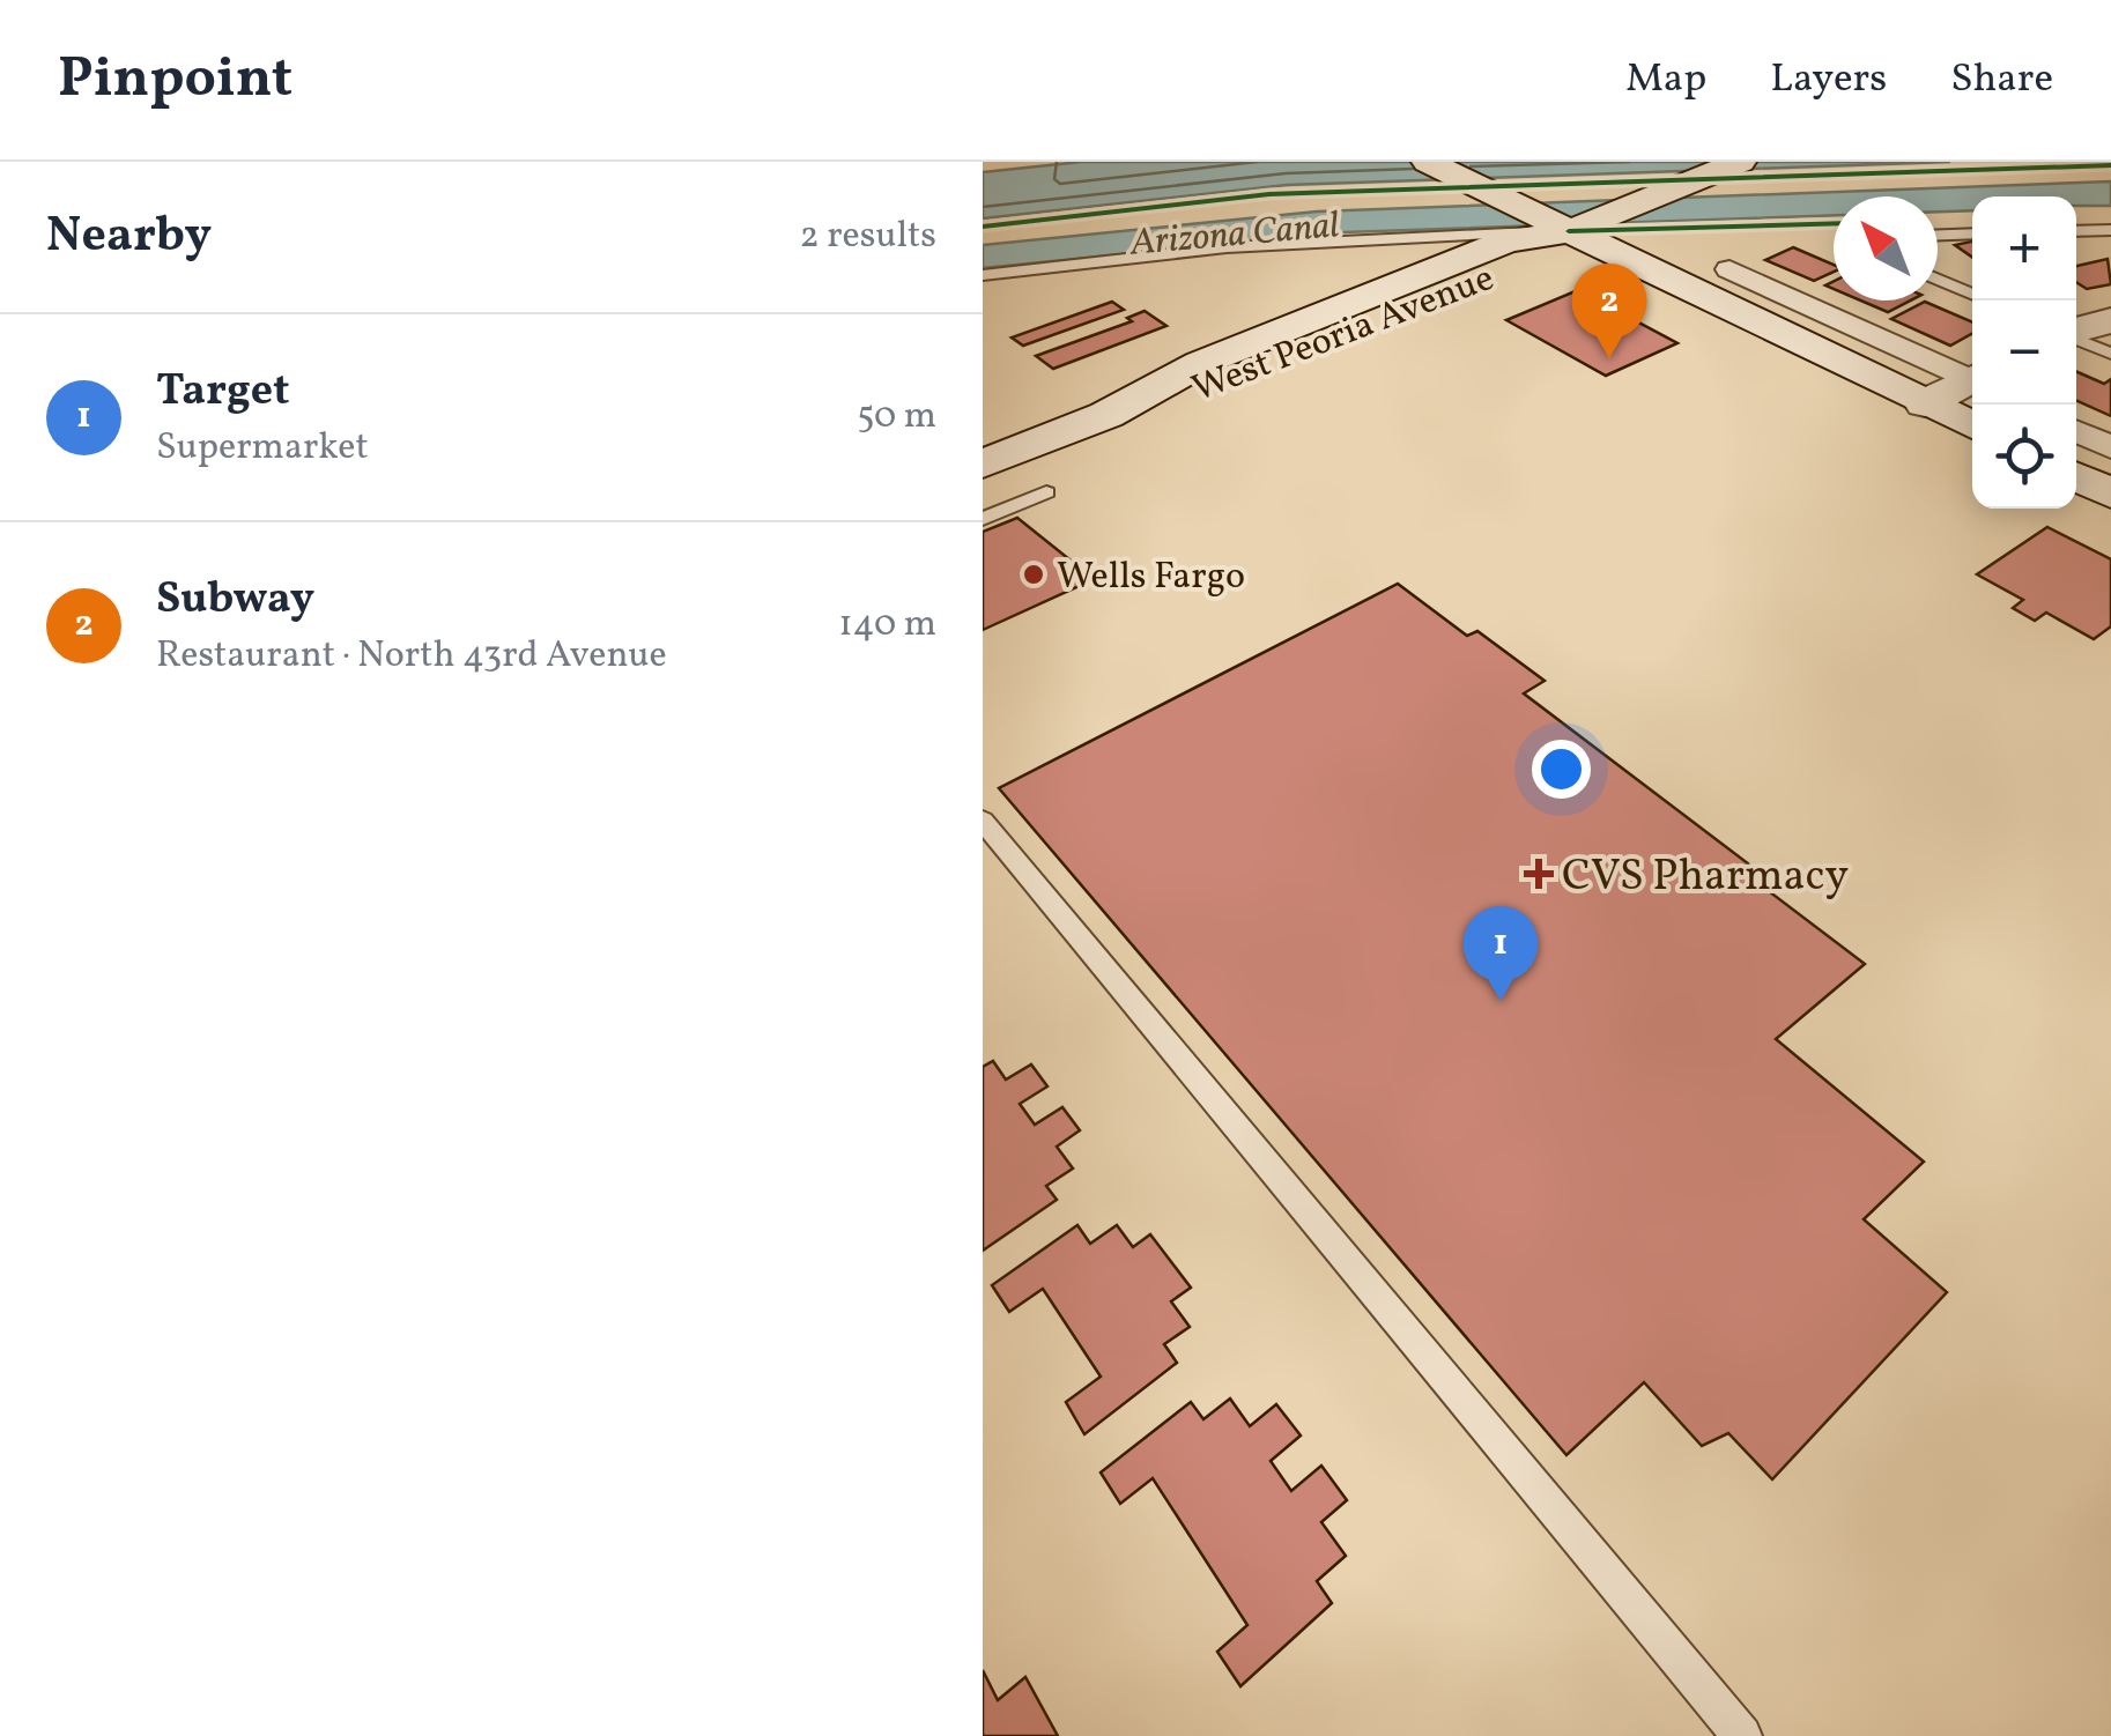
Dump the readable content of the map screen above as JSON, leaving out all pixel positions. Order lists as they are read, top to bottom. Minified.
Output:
{"streets":{"main road":["West Peoria Avenue"]},"water":["Arizona Canal"],"places":{"other":["Wells Fargo"],"health":["CVS Pharmacy"]},"north":"top left","page":{"header":"Pinpoint","nav":["Map","Layers","Share"],"heading":["Nearby","2 results"],"map_buttons":["+","−"],"pins":["2","1"],"list":[{"mark":"1","name":"Target","note":"Supermarket","value":"50 m"},{"mark":"2","name":"Subway","note":"Restaurant · North 43rd Avenue","value":"140 m"}]}}
